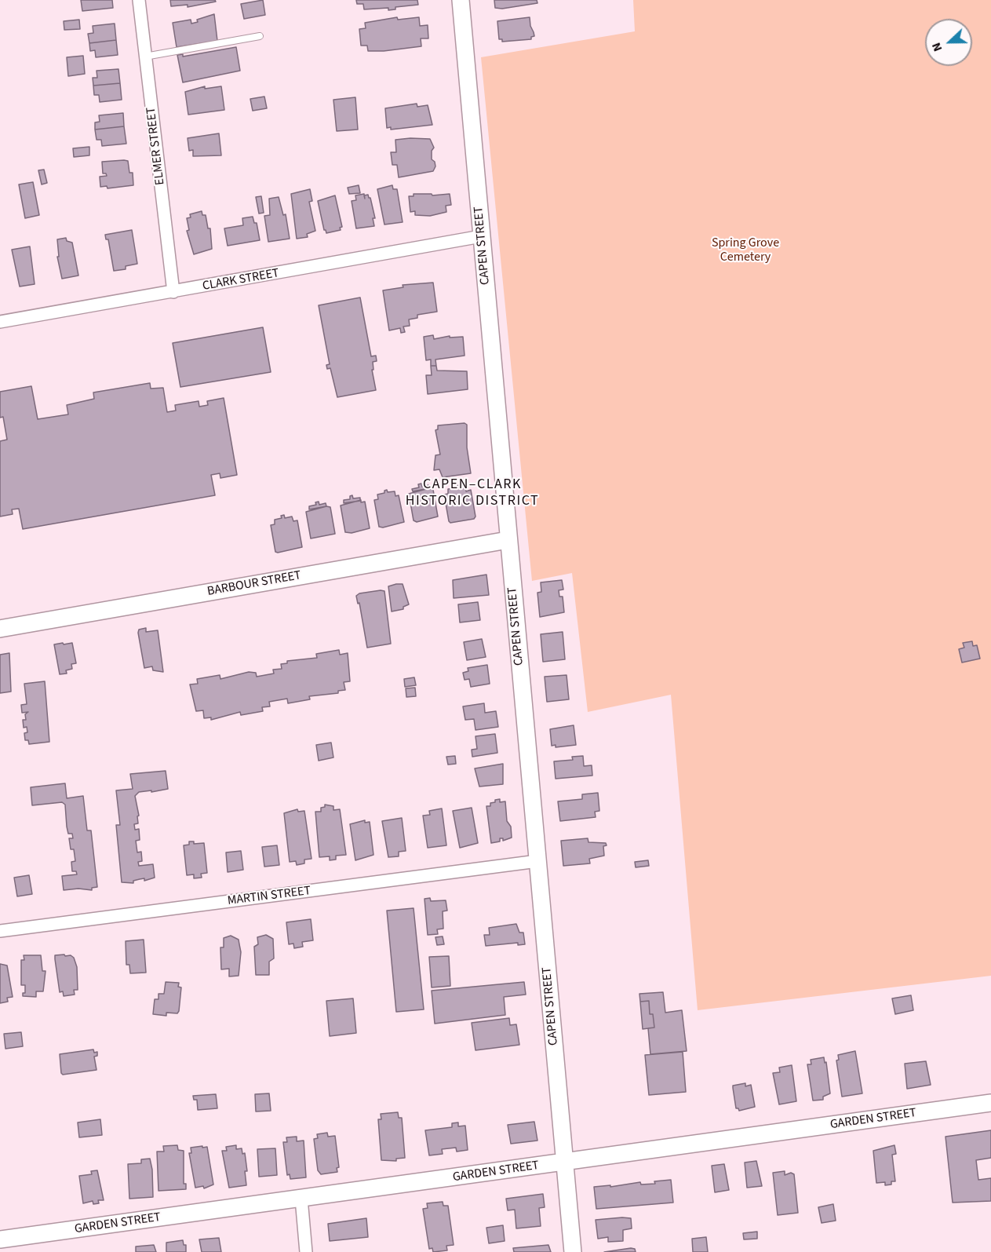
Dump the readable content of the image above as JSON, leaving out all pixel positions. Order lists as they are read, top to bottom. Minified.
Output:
{"streets":{"street":["ELMER STREET","CAPEN STREET","CLARK STREET","BARBOUR STREET","MARTIN STREET","GARDEN STREET"]},"crossings":[["ELMER STREET","CLARK STREET"],["CAPEN STREET","CLARK STREET"],["CAPEN STREET","BARBOUR STREET"],["CAPEN STREET","MARTIN STREET"],["CAPEN STREET","GARDEN STREET"]],"districts":["CAPEN–CLARK HISTORIC DISTRICT"],"parks":["Spring Grove Cemetery"],"north":"left"}
